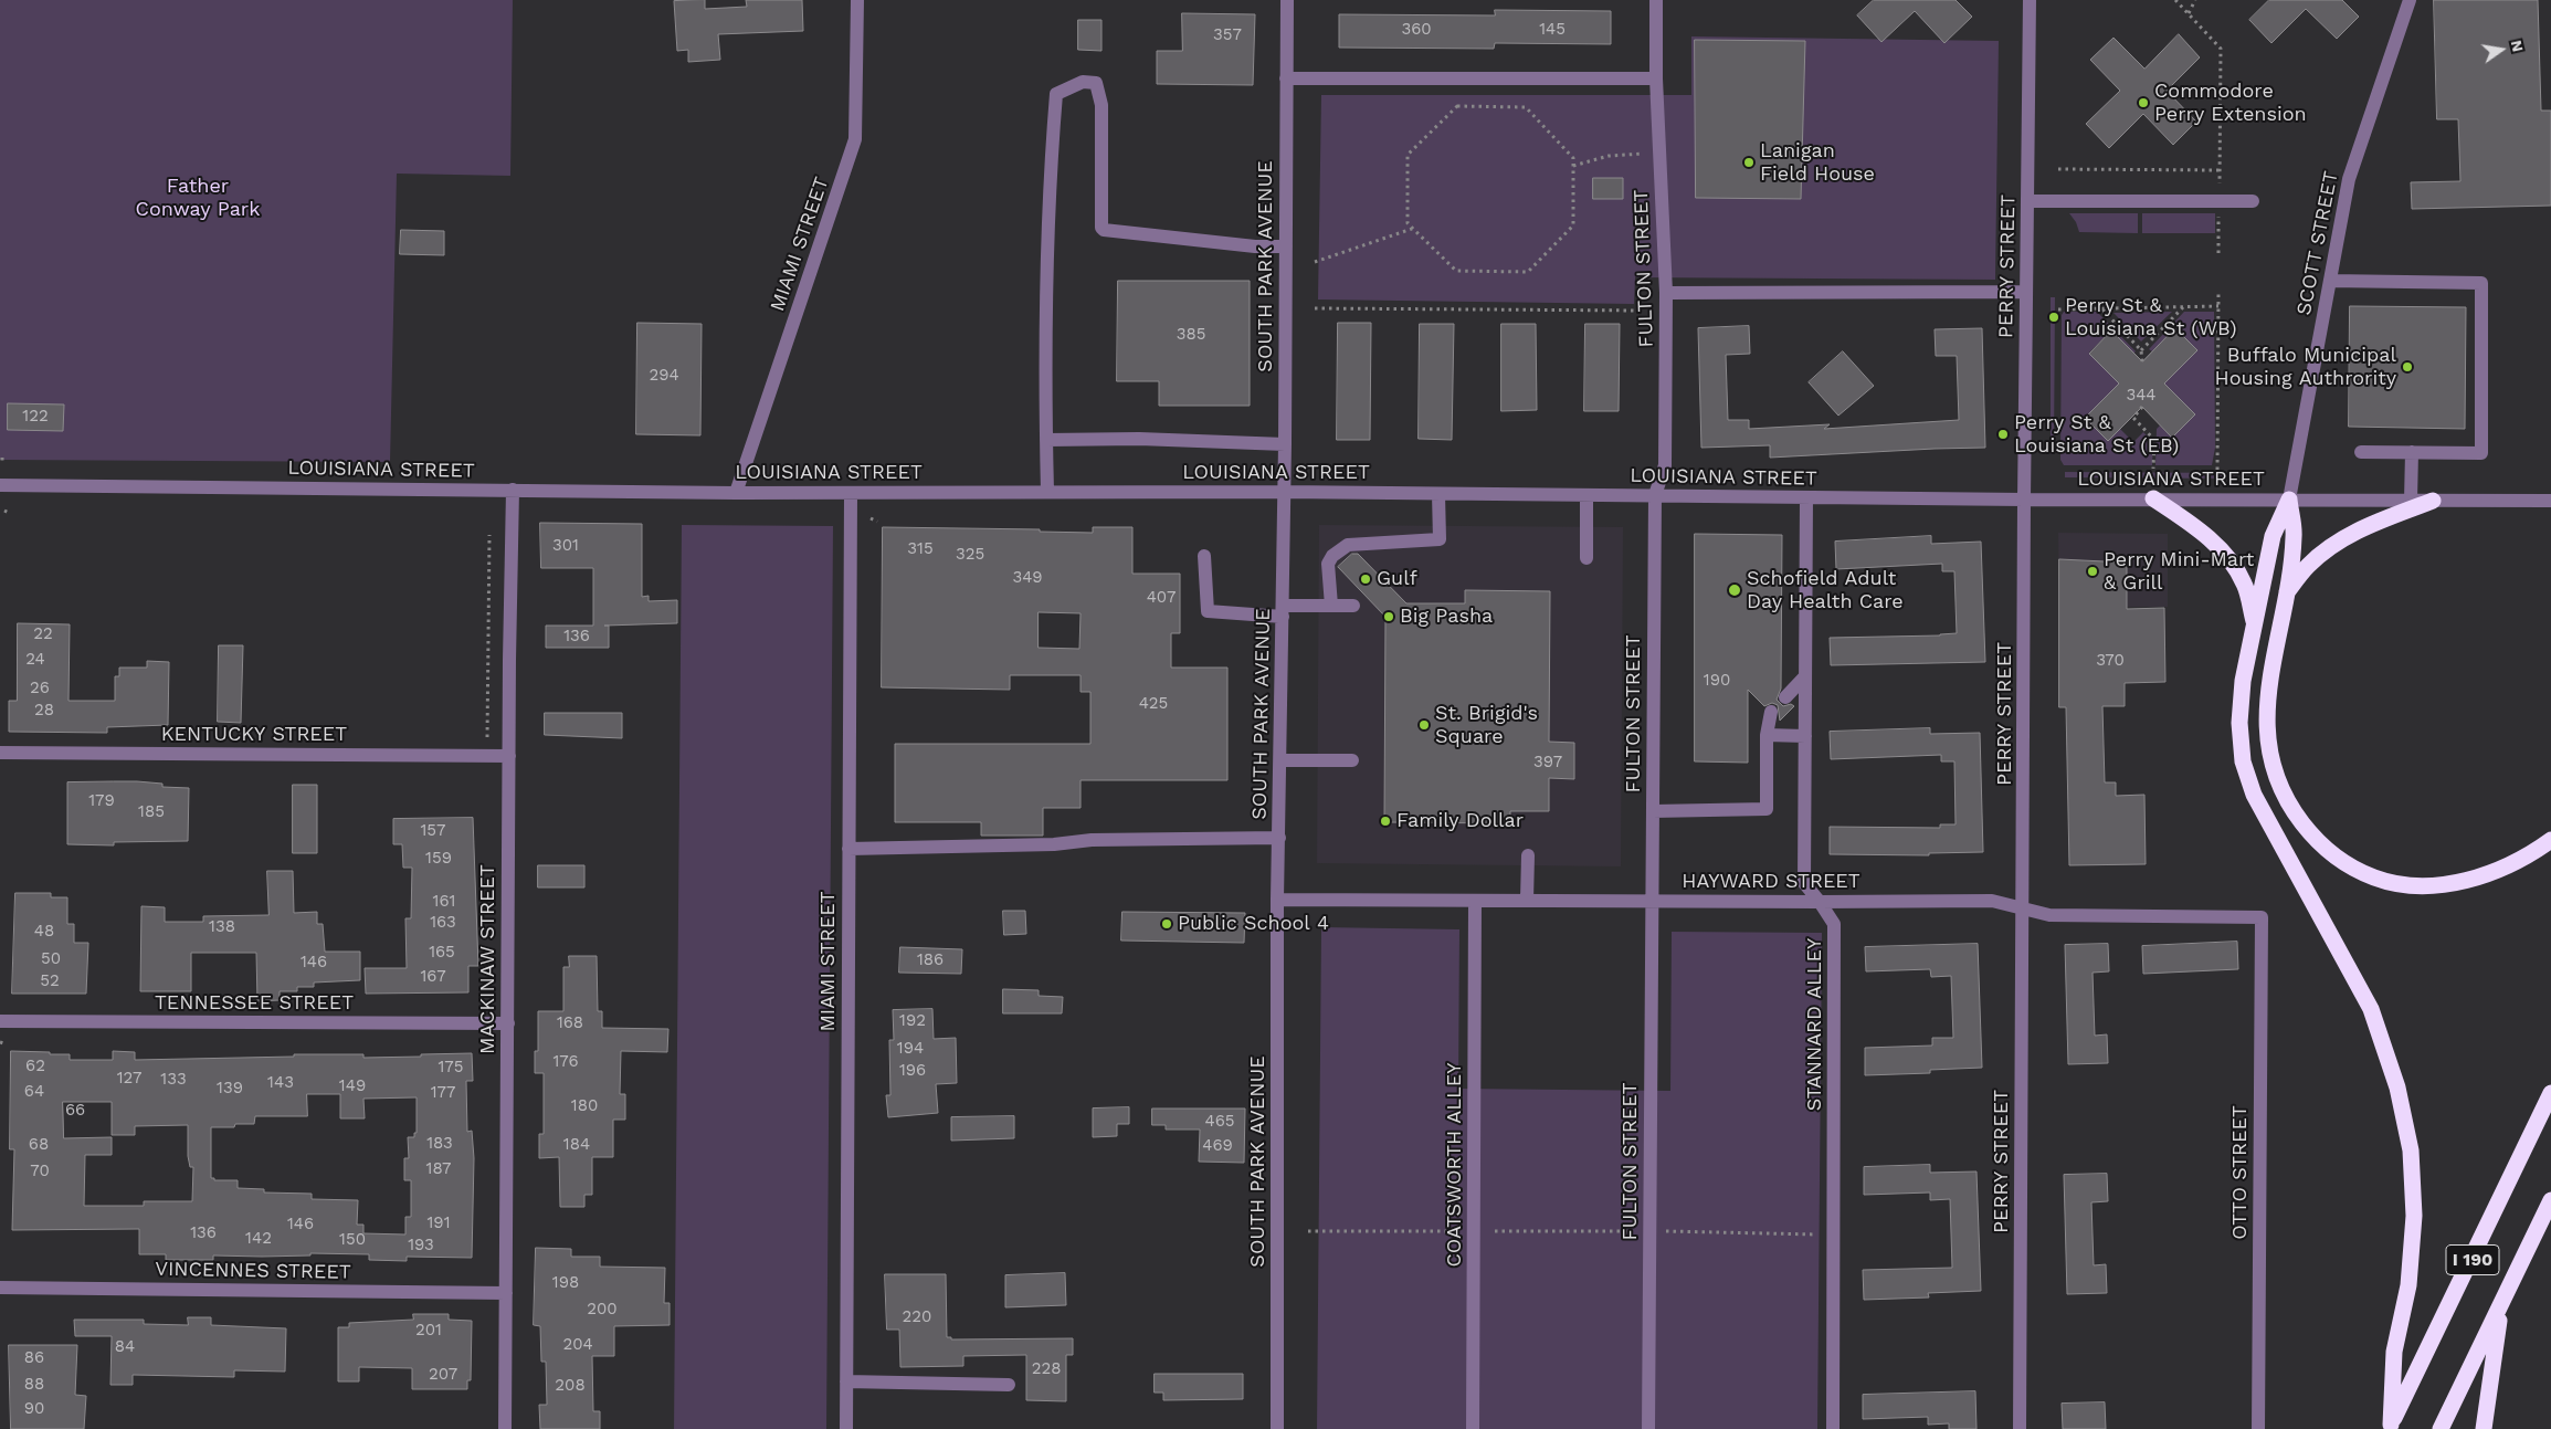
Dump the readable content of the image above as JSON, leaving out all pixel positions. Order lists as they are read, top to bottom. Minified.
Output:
{"streets":{"highway":["I 190"],"street":["SCOTT STREET","MIAMI STREET","SOUTH PARK AVENUE","PERRY STREET","FULTON STREET","LOUISIANA STREET","KENTUCKY STREET","HAYWARD STREET","MACKINAW STREET","TENNESSEE STREET","STANNARD ALLEY","COATSWORTH ALLEY","OTTO STREET","VINCENNES STREET"]},"crossings":[["SCOTT STREET","LOUISIANA STREET"],["MIAMI STREET","LOUISIANA STREET"],["SOUTH PARK AVENUE","LOUISIANA STREET"],["SOUTH PARK AVENUE","HAYWARD STREET"],["PERRY STREET","LOUISIANA STREET"],["PERRY STREET","HAYWARD STREET"],["FULTON STREET","LOUISIANA STREET"],["FULTON STREET","HAYWARD STREET"],["LOUISIANA STREET","MACKINAW STREET"],["LOUISIANA STREET","STANNARD ALLEY"],["KENTUCKY STREET","MACKINAW STREET"],["HAYWARD STREET","STANNARD ALLEY"],["HAYWARD STREET","COATSWORTH ALLEY"],["HAYWARD STREET","OTTO STREET"],["MACKINAW STREET","TENNESSEE STREET"],["MACKINAW STREET","VINCENNES STREET"]],"parks":["Father Conway Park"],"places":["Commodore Perry Extension","Lanigan Field House","Perry St & Louisiana St (WB)","Buffalo Municipal Housing Authrority","Perry St & Louisiana St (EB)","Perry Mini-Mart & Grill","Gulf","Schofield Adult Day Health Care","Big Pasha","St. Brigid's Square","Family Dollar","Public School 4"],"house_numbers":["360","145","357","385","294","344","122","301","315","325","349","407","22","136","24","370","190","26","425","28","397","179","185","157","159","161","163","138","48","165","50","186","146","167","52","192","168","194","176","62","175","196","127","133","143","149","139","64","177","180","66","465","183","68","184","469","187","70","191","146","136","142","150","193","198","200","220","201","204","84","86","228","207","88","208","90"],"north":"right"}
